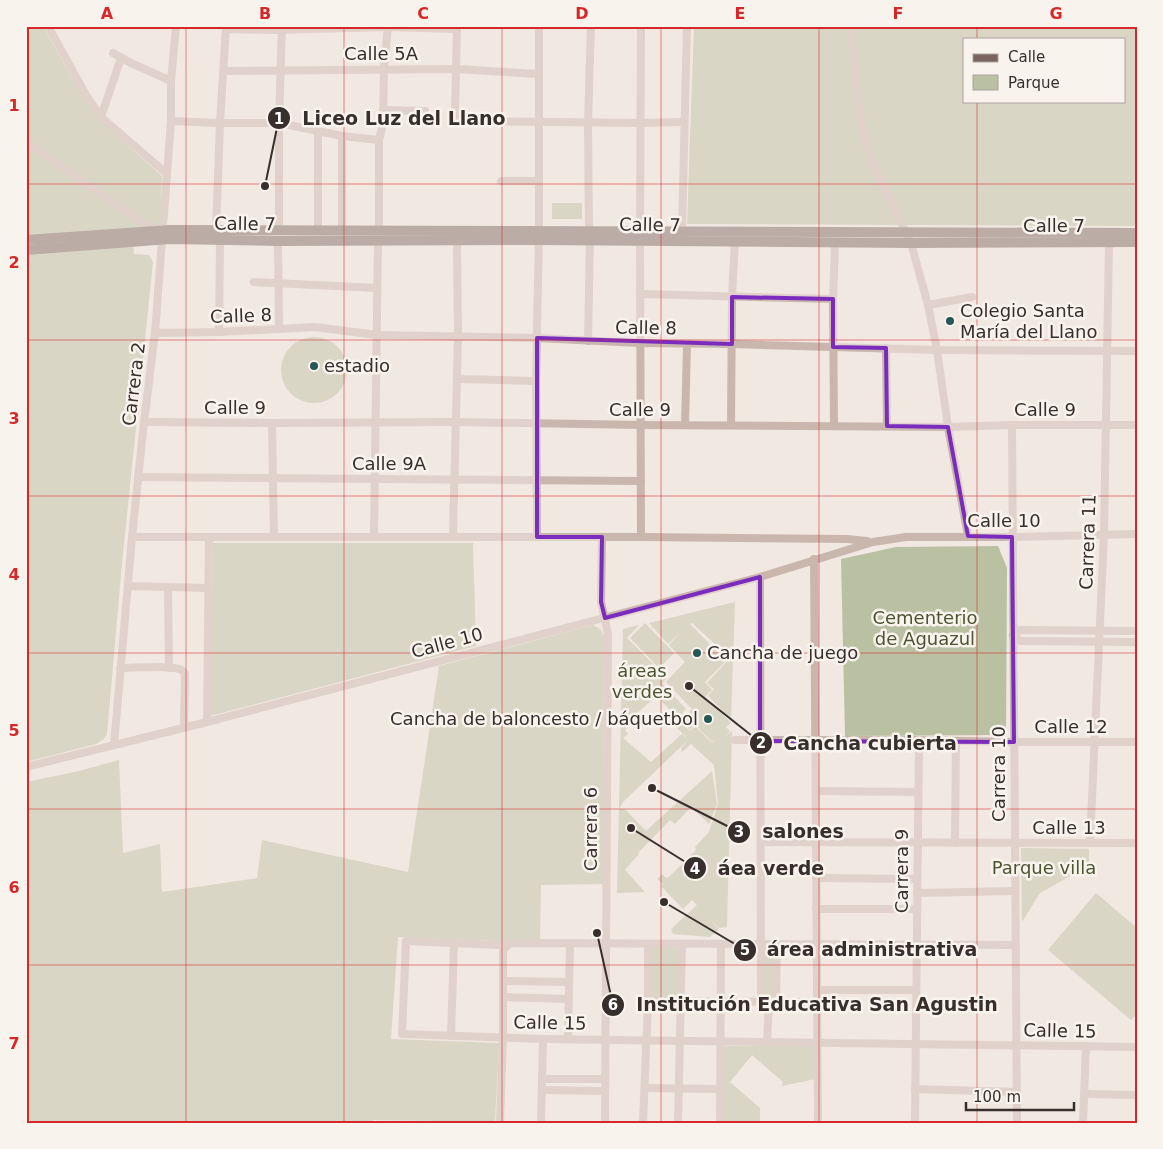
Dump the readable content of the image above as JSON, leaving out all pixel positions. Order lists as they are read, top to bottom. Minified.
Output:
{"streets":{"main road":["Calle 7"],"street":["Calle 5A","Calle 8","Carrera 2","Calle 9","Calle 9A","Calle 10","Carrera 11","Calle 12","Carrera 10","Calle 13","Carrera 6","Carrera 9","Calle 15"]},"crossings":[["Calle 7","Carrera 2"],["Calle 7","Carrera 11"],["Calle 8","Carrera 2"],["Calle 8","Carrera 11"],["Carrera 2","Calle 9"],["Carrera 2","Calle 9A"],["Carrera 2","Calle 10"],["Calle 9","Carrera 11"],["Calle 9","Carrera 10"],["Calle 10","Carrera 11"],["Calle 10","Carrera 10"],["Calle 10","Carrera 6"],["Carrera 11","Calle 12"],["Carrera 11","Calle 13"],["Calle 12","Carrera 10"],["Calle 12","Carrera 9"],["Carrera 10","Calle 13"],["Carrera 10","Calle 15"],["Calle 13","Carrera 9"],["Carrera 6","Calle 15"],["Carrera 9","Calle 15"]],"parks":["Cementerio de Aguazul","áreas verdes","Parque villa"],"places":["Liceo Luz del Llano","Colegio Santa María del Llano","estadio","Cancha de juego","Cancha cubierta","Cancha de baloncesto / báquetbol","salones","áea verde","área administrativa","Institución Educativa San Agustin"],"legend":["Calle","Parque"],"scale_bar":"100 m","grid":{"columns":["A","B","C","D","E","F","G"],"rows":["1","2","3","4","5","6","7"]}}
